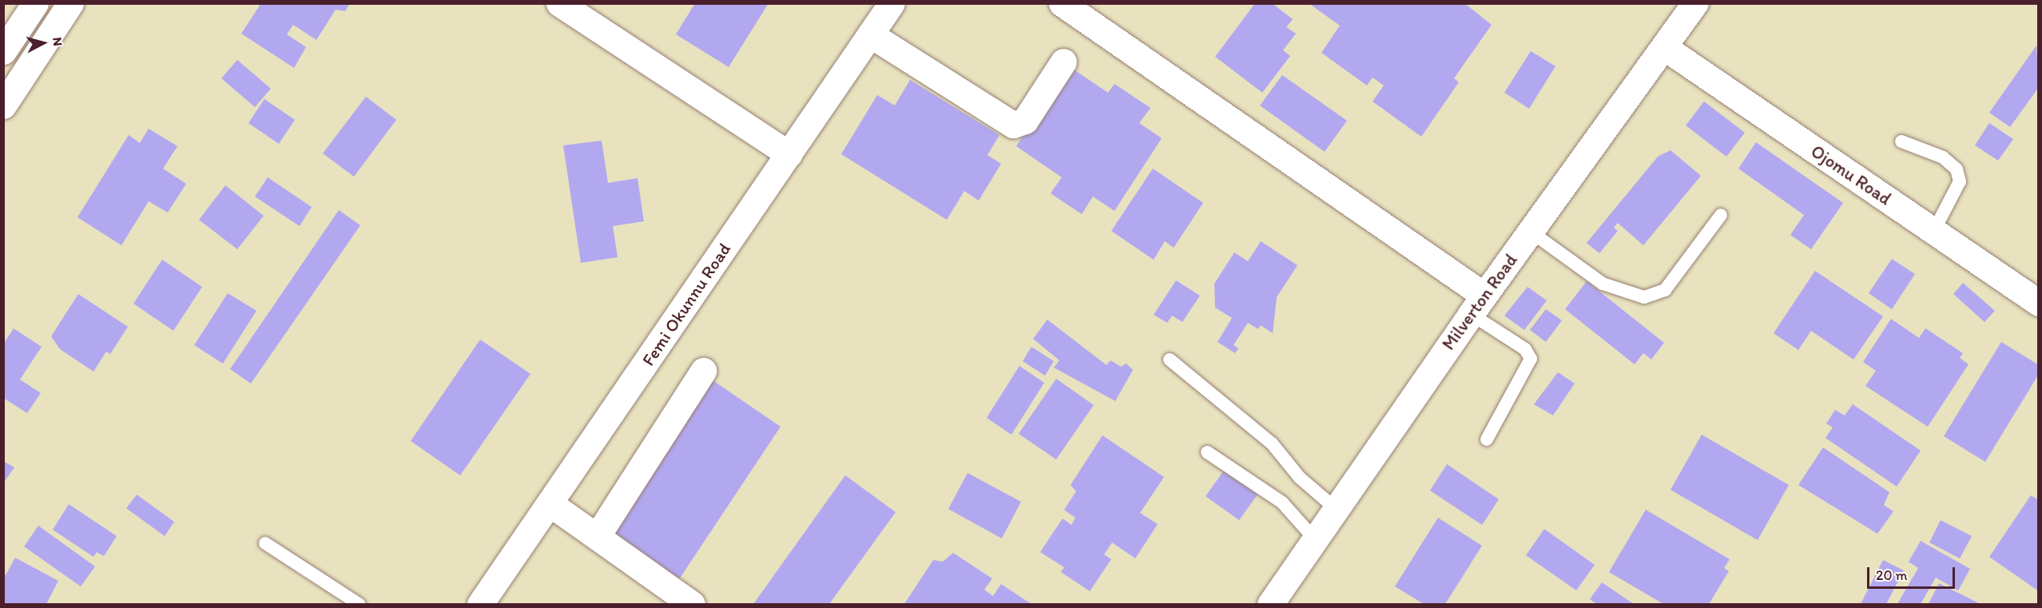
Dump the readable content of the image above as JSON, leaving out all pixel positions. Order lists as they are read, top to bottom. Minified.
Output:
{"streets":{"street":["Ojomu Road","Milverton Road","Femi Okunnu Road"]},"crossings":[["Ojomu Road","Milverton Road"]],"scale_bar":"20 m","north":"right"}
